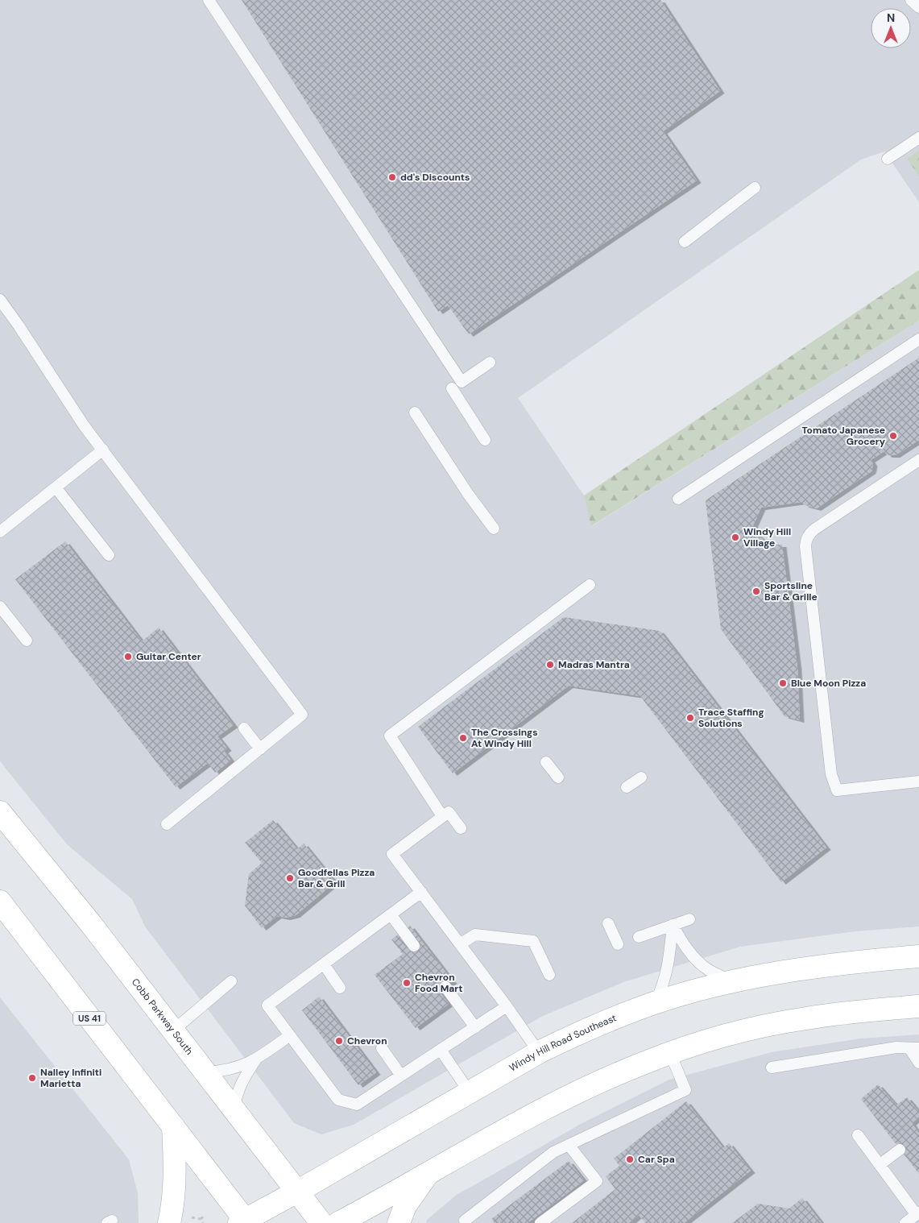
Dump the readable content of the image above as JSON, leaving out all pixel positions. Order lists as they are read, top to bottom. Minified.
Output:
{"streets":{"main road":["Cobb Parkway South","US 41","Windy Hill Road Southeast"]},"crossings":[["Cobb Parkway South","Windy Hill Road Southeast"],["US 41","Windy Hill Road Southeast"]],"places":["dd's Discounts","Tomato Japanese Grocery","Windy Hill Village","Sportsline Bar & Grille","Guitar Center","Madras Mantra","Blue Moon Pizza","Trace Staffing Solutions","The Crossings At Windy Hill","Goodfellas Pizza Bar & Grill","Chevron Food Mart","Chevron","Nalley Infiniti Marietta","Car Spa"],"north":"top"}
